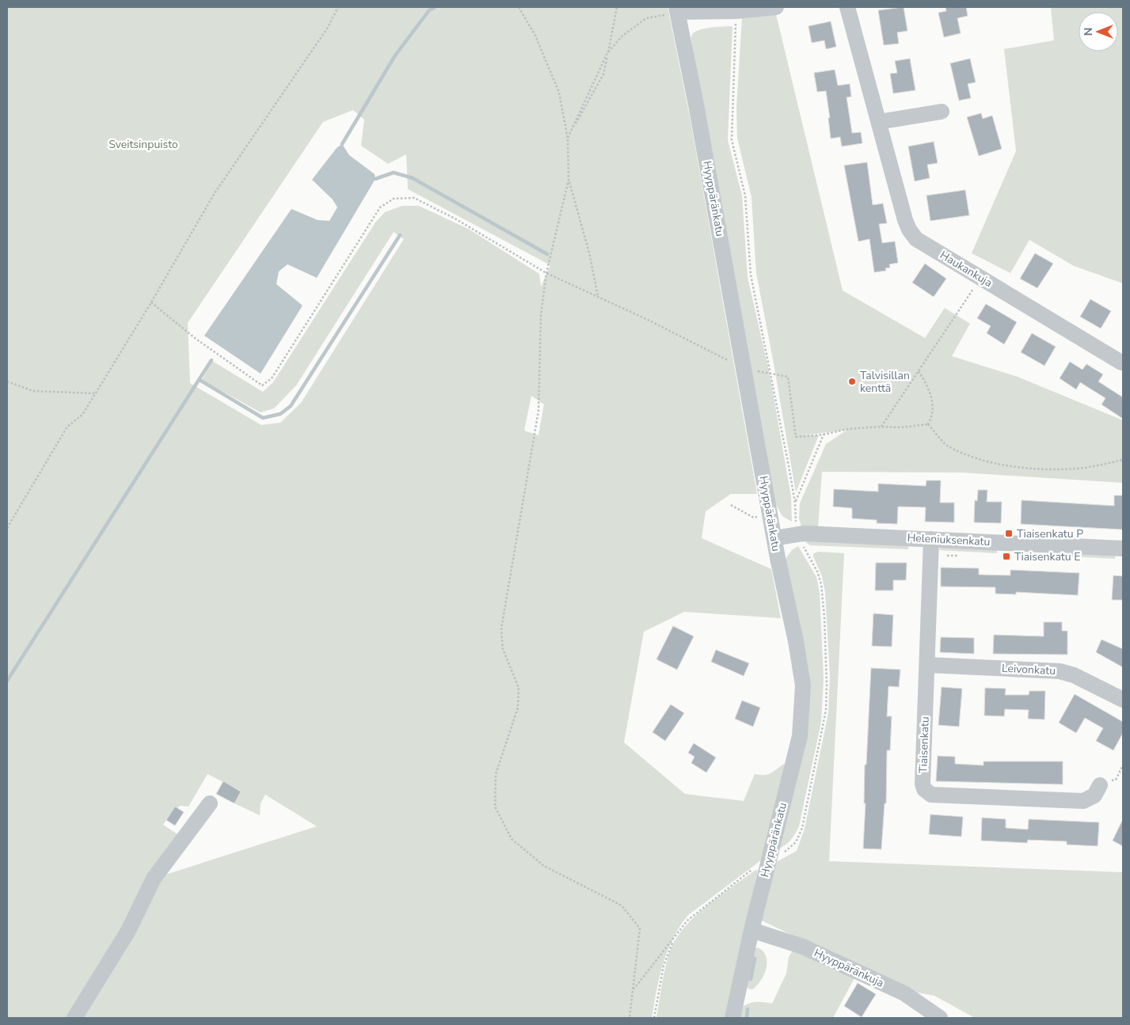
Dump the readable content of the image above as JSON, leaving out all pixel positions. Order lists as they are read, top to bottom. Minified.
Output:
{"streets":{"street":["Hyyppäränkatu","Haukankuja","Heleniuksenkatu","Leivonkatu","Tiaisenkatu","Hyyppäränkuja"]},"crossings":[["Hyyppäränkatu","Heleniuksenkatu"],["Hyyppäränkatu","Hyyppäränkuja"],["Heleniuksenkatu","Tiaisenkatu"],["Leivonkatu","Tiaisenkatu"]],"parks":["Sveitsinpuisto"],"places":{"other":["Talvisillan kenttä"],"transit":["Tiaisenkatu P","Tiaisenkatu E"]},"north":"left"}
